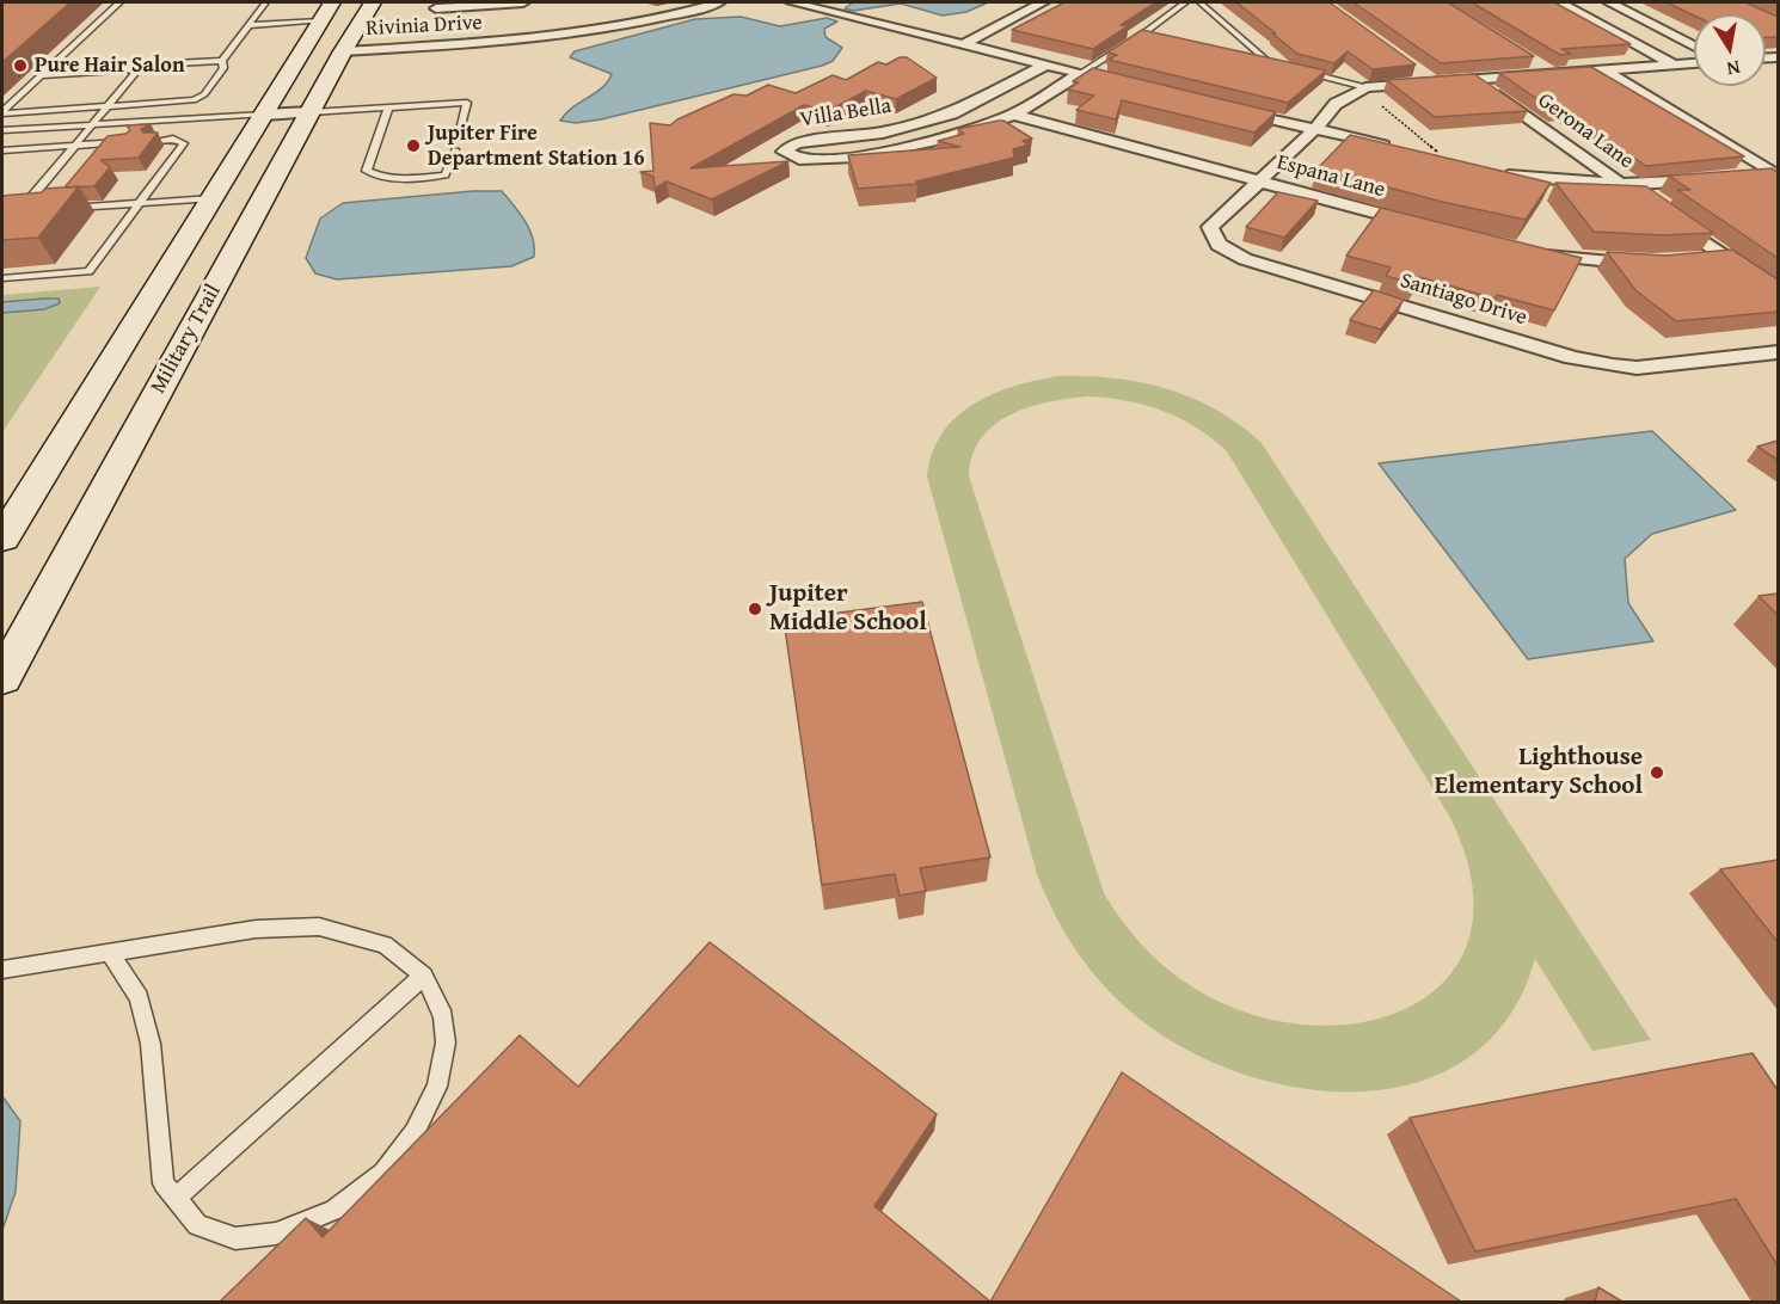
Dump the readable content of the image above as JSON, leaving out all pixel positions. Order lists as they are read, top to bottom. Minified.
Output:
{"streets":{"main road":["Military Trail"],"street":["Rivinia Drive","Villa Bella","Gerona Lane","Espana Lane","Santiago Drive"]},"crossings":[["Rivinia Drive","Military Trail"],["Villa Bella","Espana Lane"],["Espana Lane","Santiago Drive"]],"places":["Pure Hair Salon","Jupiter Fire Department Station 16","Jupiter Middle School","Lighthouse Elementary School"],"north":"bottom"}
